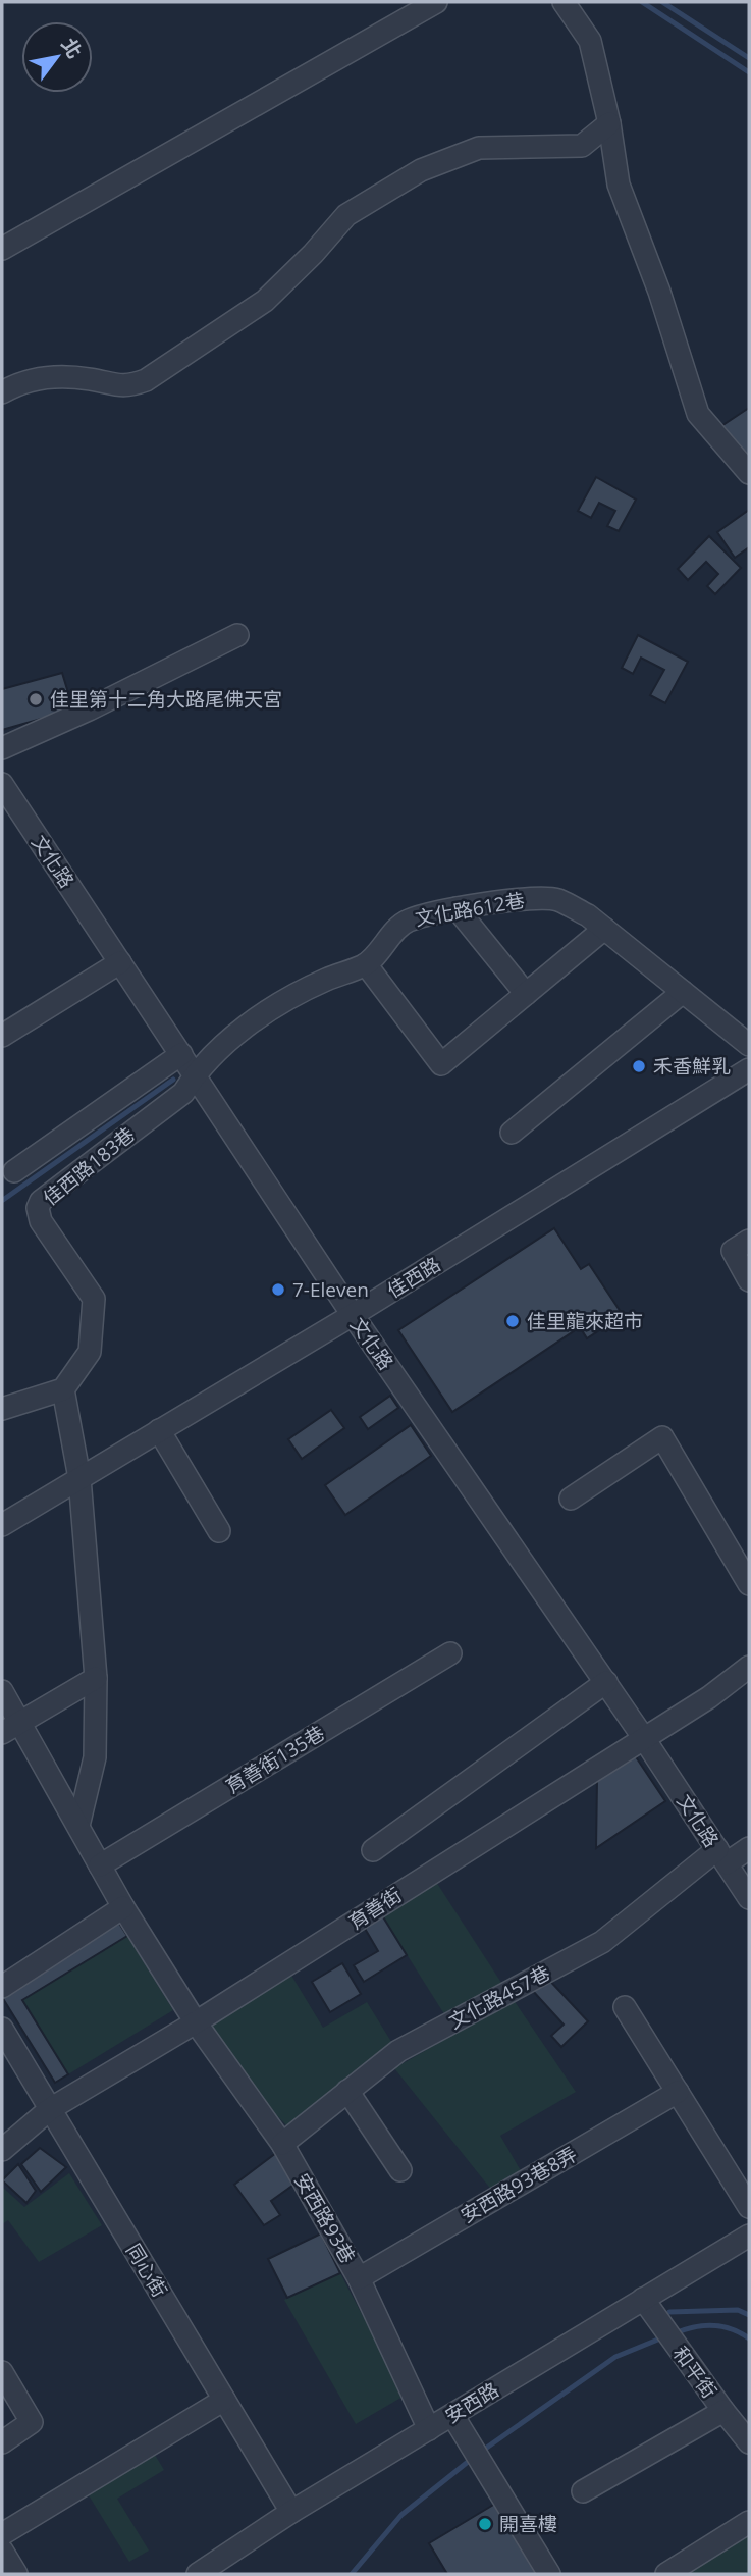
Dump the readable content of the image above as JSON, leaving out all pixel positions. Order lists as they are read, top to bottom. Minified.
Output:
{"streets":{"street":["文化路","文化路612巷","佳西路183巷","佳西路","育善街135巷","育善街","文化路457巷","安西路93巷8弄","安西路93巷","同心街","和平街","安西路"]},"crossings":[["文化路","文化路612巷"],["文化路","佳西路183巷"],["文化路","佳西路"],["文化路","育善街"],["文化路","文化路457巷"],["文化路612巷","佳西路183巷"],["育善街","安西路93巷"],["育善街","同心街"],["文化路457巷","安西路93巷"],["安西路93巷8弄","安西路93巷"],["安西路93巷","安西路"],["同心街","安西路"],["和平街","安西路"]],"places":["佳里第十二角大路尾佛天宮","禾香鮮乳","7-Eleven","佳里龍來超市","開喜樓"],"north":"top right"}
